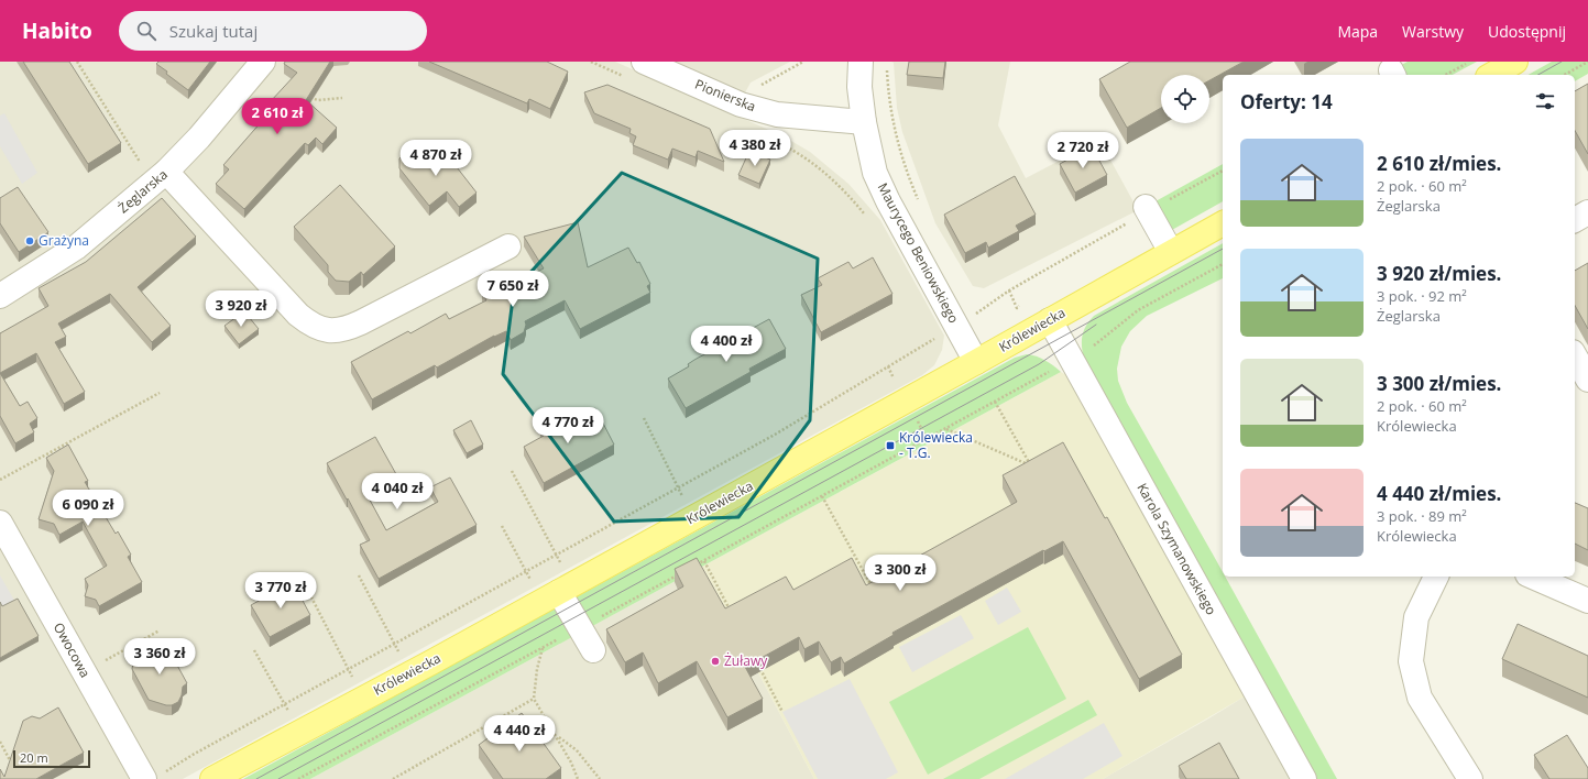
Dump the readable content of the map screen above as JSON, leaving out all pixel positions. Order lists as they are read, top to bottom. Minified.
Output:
{"streets":{"main road":["Królewiecka"],"street":["Pionierska","Żeglarska","Maurycego Beniowskiego","Karola Szymanowskiego","Owocowa"]},"crossings":[["Pionierska","Maurycego Beniowskiego"],["Maurycego Beniowskiego","Królewiecka"],["Królewiecka","Karola Szymanowskiego"]],"places":{"other":["Grażyna","Żuławy"],"transit":["Królewiecka - T.G."]},"scale_bar":"20 m","page":{"header":"Habito","search":"Szukaj tutaj","nav":["Mapa","Warstwy","Udostępnij"],"heading":"Oferty: 14","price":["2 610 zł","4 380 zł","2 720 zł","4 870 zł","7 650 zł","3 920 zł","4 400 zł","4 770 zł","4 040 zł","6 090 zł","3 300 zł","3 770 zł","3 360 zł","4 440 zł"],"list":[{"name":"2 610 zł/mies.","note":"2 pok. · 60 m² · Żeglarska"},{"name":"3 920 zł/mies.","note":"3 pok. · 92 m² · Żeglarska"},{"name":"3 300 zł/mies.","note":"2 pok. · 60 m² · Królewiecka"},{"name":"4 440 zł/mies.","note":"3 pok. · 89 m² · Królewiecka"}],"scale":"20 m"}}
